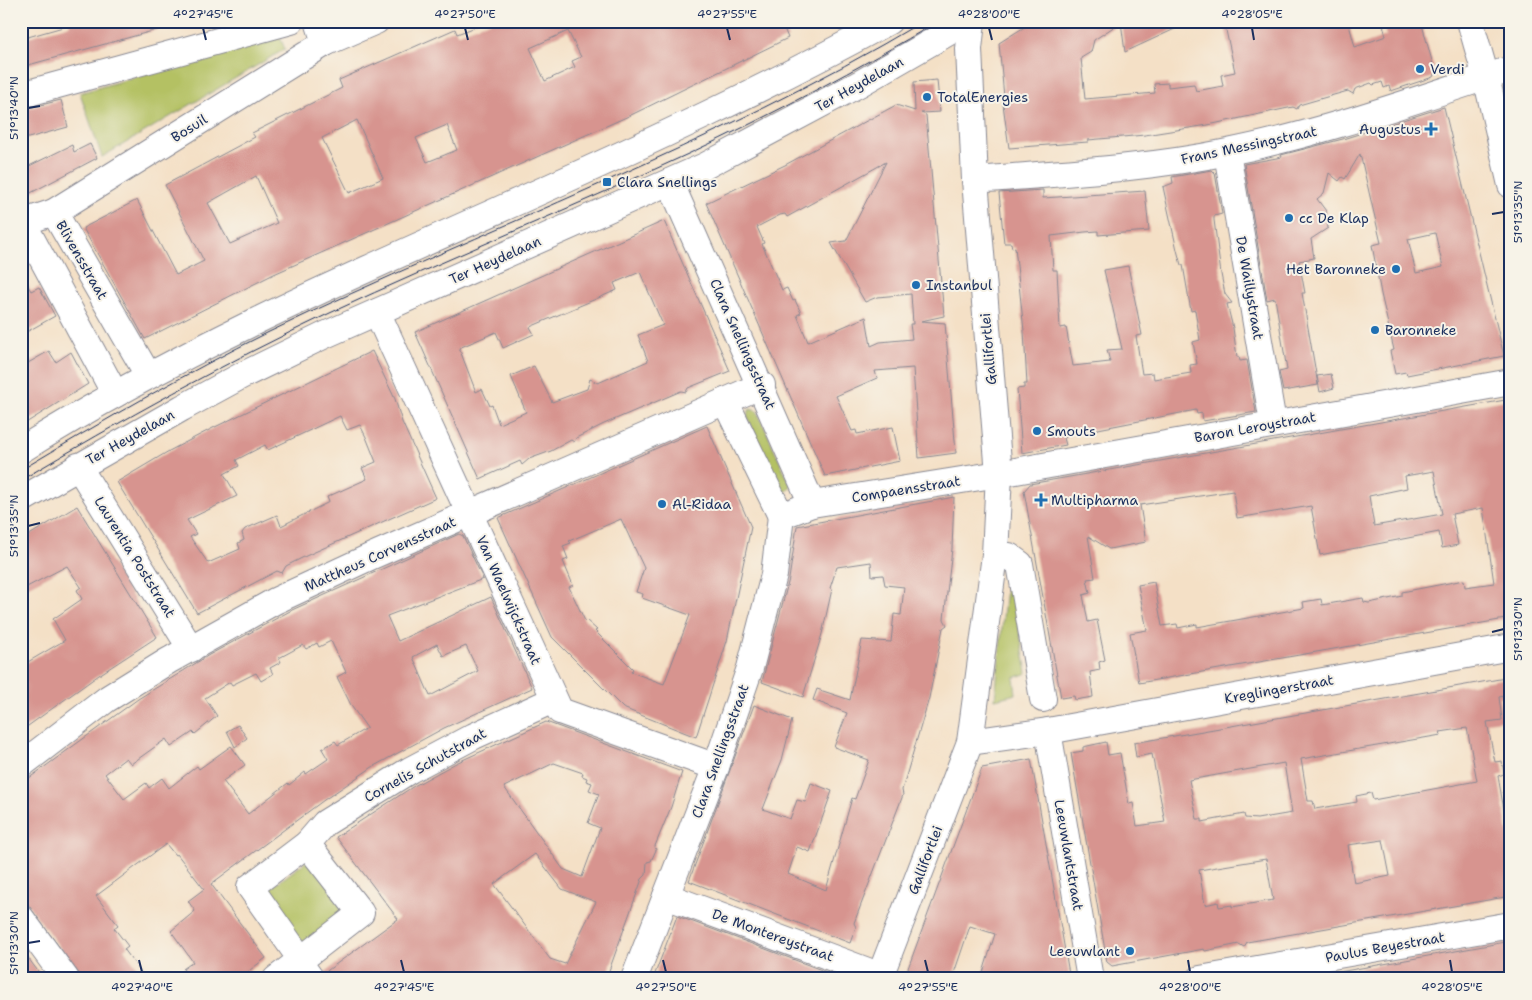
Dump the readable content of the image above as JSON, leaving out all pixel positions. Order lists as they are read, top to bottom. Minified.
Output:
{"streets":{"street":["Ter Heydelaan","Bosuil","Frans Messingstraat","Blivensstraat","De Waillystraat","Clara Snellingsstraat","Gallifortlei","Baron Leroystraat","Compaensstraat","Mattheus Corvensstraat","Laurentia Poststraat","Van Waelwijckstraat","Kreglingerstraat","Cornelis Schutstraat","Leeuwlantstraat","De Montereystraat","Paulus Beyestraat"]},"crossings":[["Ter Heydelaan","Clara Snellingsstraat"],["Ter Heydelaan","Gallifortlei"],["Ter Heydelaan","Laurentia Poststraat"],["Ter Heydelaan","Van Waelwijckstraat"],["Bosuil","Blivensstraat"],["Frans Messingstraat","De Waillystraat"],["Frans Messingstraat","Gallifortlei"],["De Waillystraat","Baron Leroystraat"],["Clara Snellingsstraat","Compaensstraat"],["Clara Snellingsstraat","Mattheus Corvensstraat"],["Clara Snellingsstraat","Van Waelwijckstraat"],["Clara Snellingsstraat","De Montereystraat"],["Gallifortlei","Baron Leroystraat"],["Gallifortlei","Compaensstraat"],["Gallifortlei","De Montereystraat"],["Baron Leroystraat","Compaensstraat"],["Mattheus Corvensstraat","Laurentia Poststraat"],["Mattheus Corvensstraat","Van Waelwijckstraat"],["Van Waelwijckstraat","Cornelis Schutstraat"],["Kreglingerstraat","Leeuwlantstraat"]],"places":{"other":["Verdi","TotalEnergies","cc De Klap","Het Baronneke","Instanbul","Baronneke","Smouts","Al-Ridaa","Leeuwlant"],"health":["Augustus","Multipharma"],"transit":["Clara Snellings"]},"coordinates":["4°27'45\"E","4°27'50\"E","4°27'55\"E","4°28'00\"E","4°28'05\"E","51°13'40\"N","51°13'35\"N","51°13'30\"N","4°27'40\"E"]}
